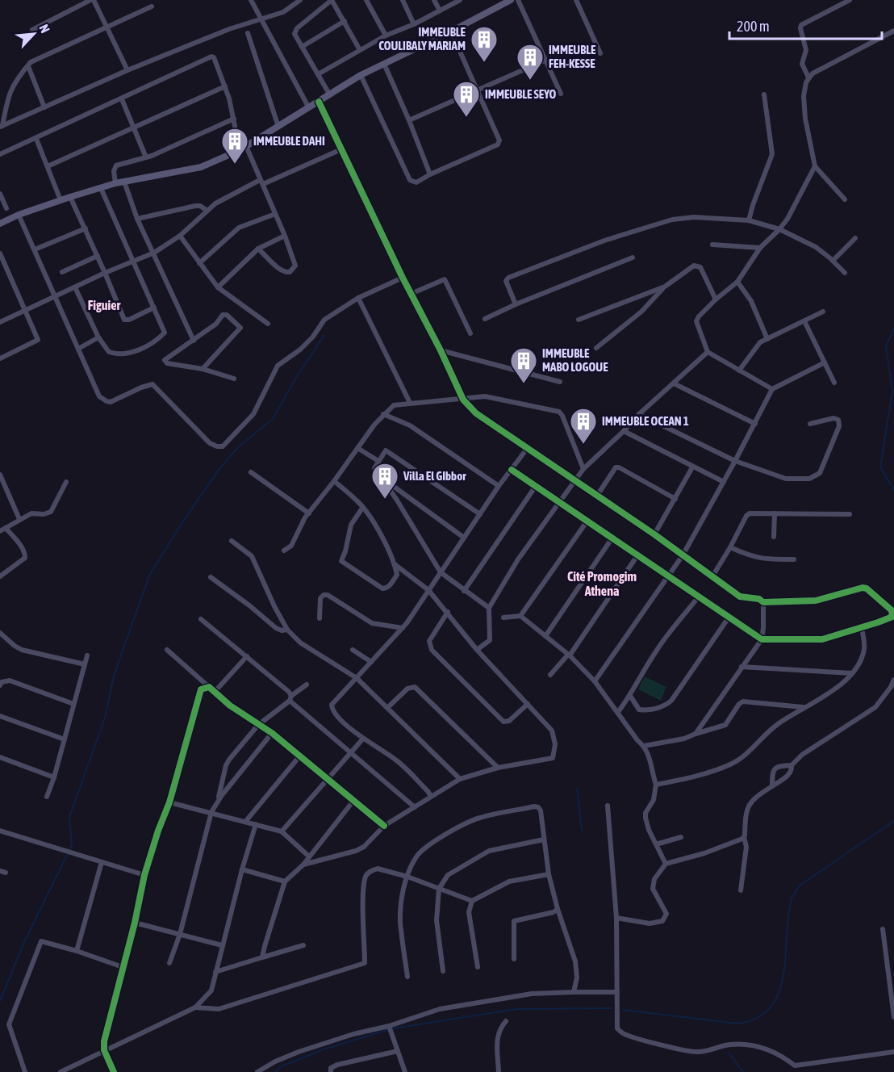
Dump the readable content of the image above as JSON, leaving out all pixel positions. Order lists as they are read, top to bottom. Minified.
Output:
{"districts":["Figuier","Cité Promogim Athena"],"places":{"building":["IMMEUBLE COULIBALY MARIAM","IMMEUBLE FEH-KESSE","IMMEUBLE SEYO","IMMEUBLE DAHI","IMMEUBLE MABO LOGOUE","IMMEUBLE OCEAN 1","Villa El GIbbor"]},"scale_bar":"200 m","north":"top right"}
